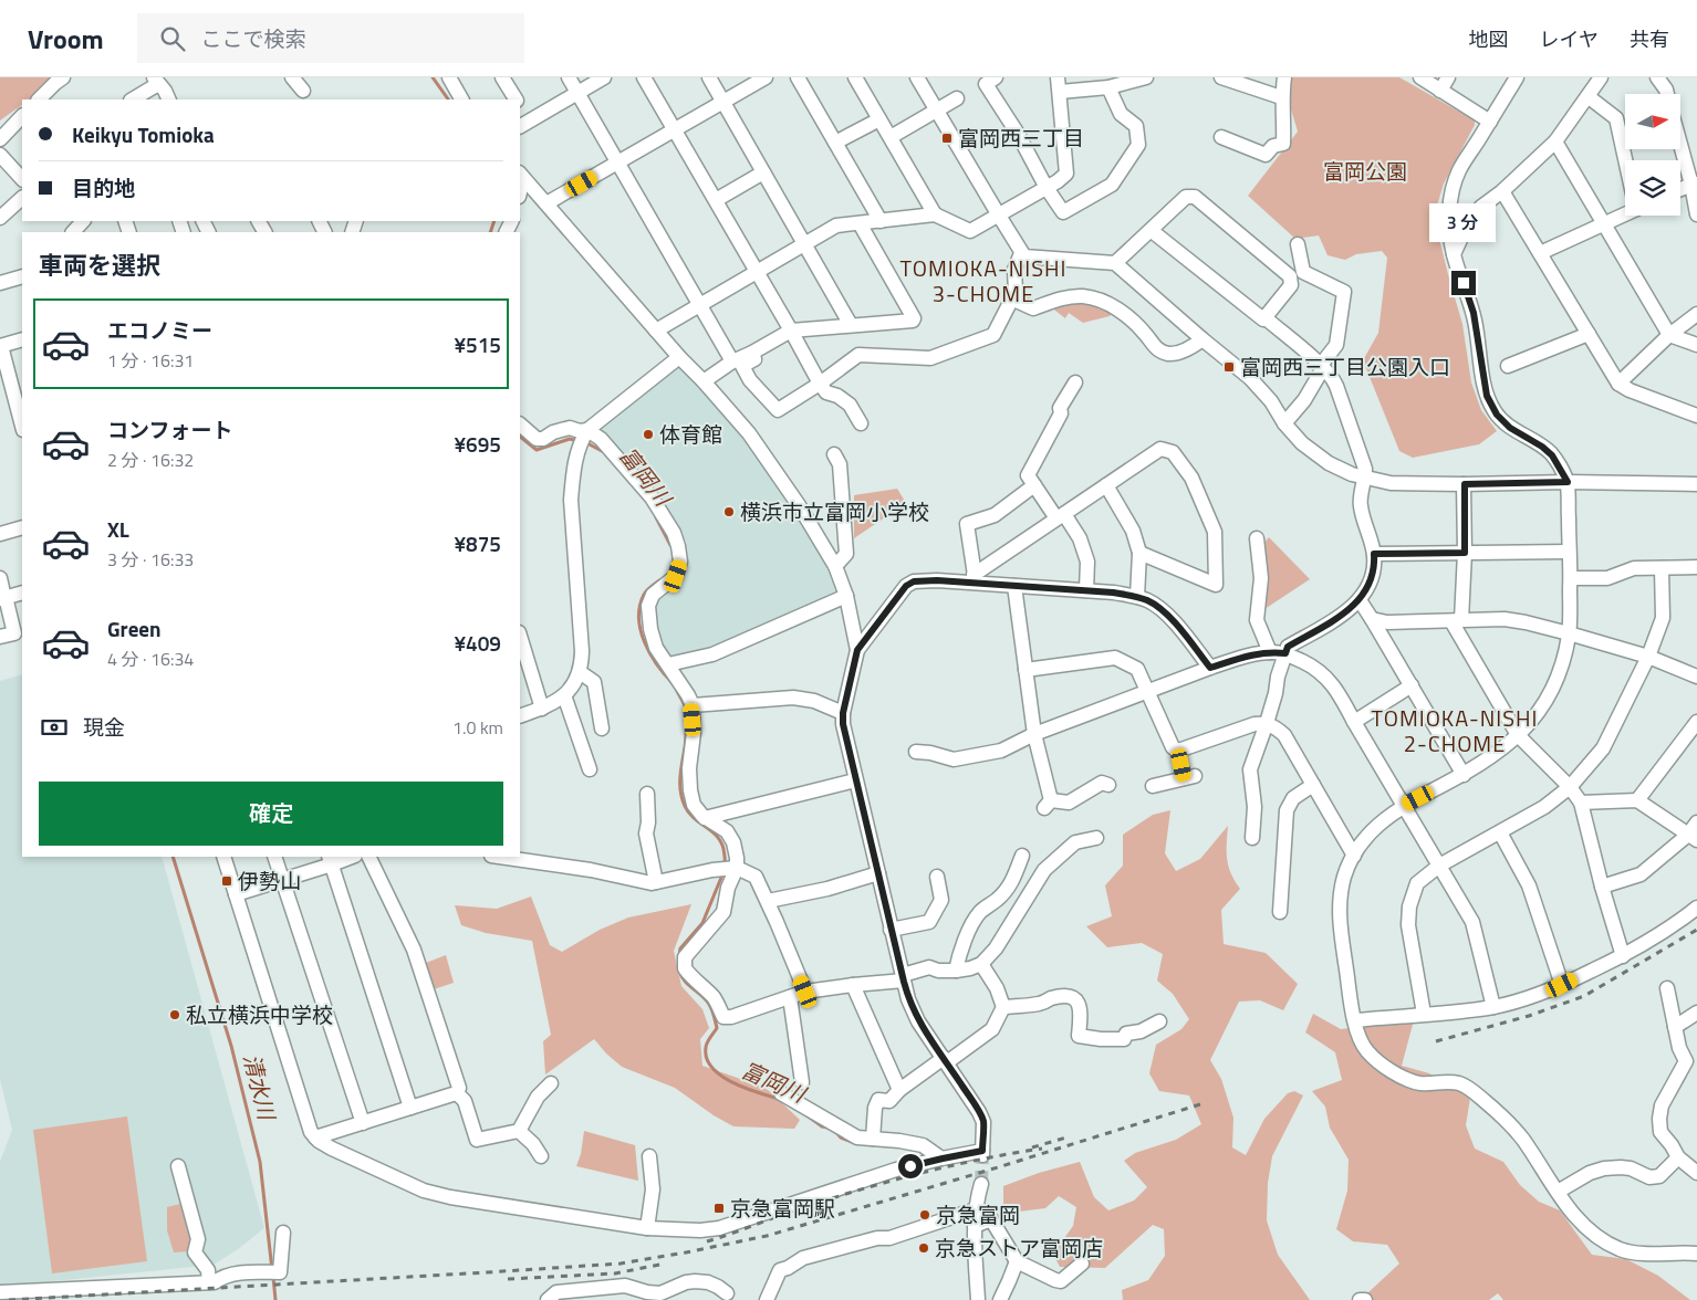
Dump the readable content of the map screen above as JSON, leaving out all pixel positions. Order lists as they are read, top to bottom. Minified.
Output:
{"districts":["TOMIOKA-NISHI 3-CHOME","TOMIOKA-NISHI 2-CHOME"],"water":["富岡川","清水川"],"parks":["富岡公園"],"places":{"transit":["富岡西三丁目","富岡西三丁目公園入口","伊勢山","京急富岡駅"],"other":["体育館","横浜市立富岡小学校","私立横浜中学校","京急富岡","京急ストア富岡店"]},"north":"right","page":{"header":"Vroom","search":"ここで検索","nav":["地図","レイヤ","共有"],"banner":["Keikyu Tomioka","目的地"],"bubble":"3 分","heading":"車両を選択","list":[{"name":"エコノミー","note":"1 分 · 16:31","value":"¥515"},{"name":"コンフォート","note":"2 分 · 16:32","value":"¥695"},{"name":"XL","note":"3 分 · 16:33","value":"¥875"},{"name":"Green","note":"4 分 · 16:34","value":"¥409"}],"pay":["現金","1.0 km"],"buttons":"確定"}}
